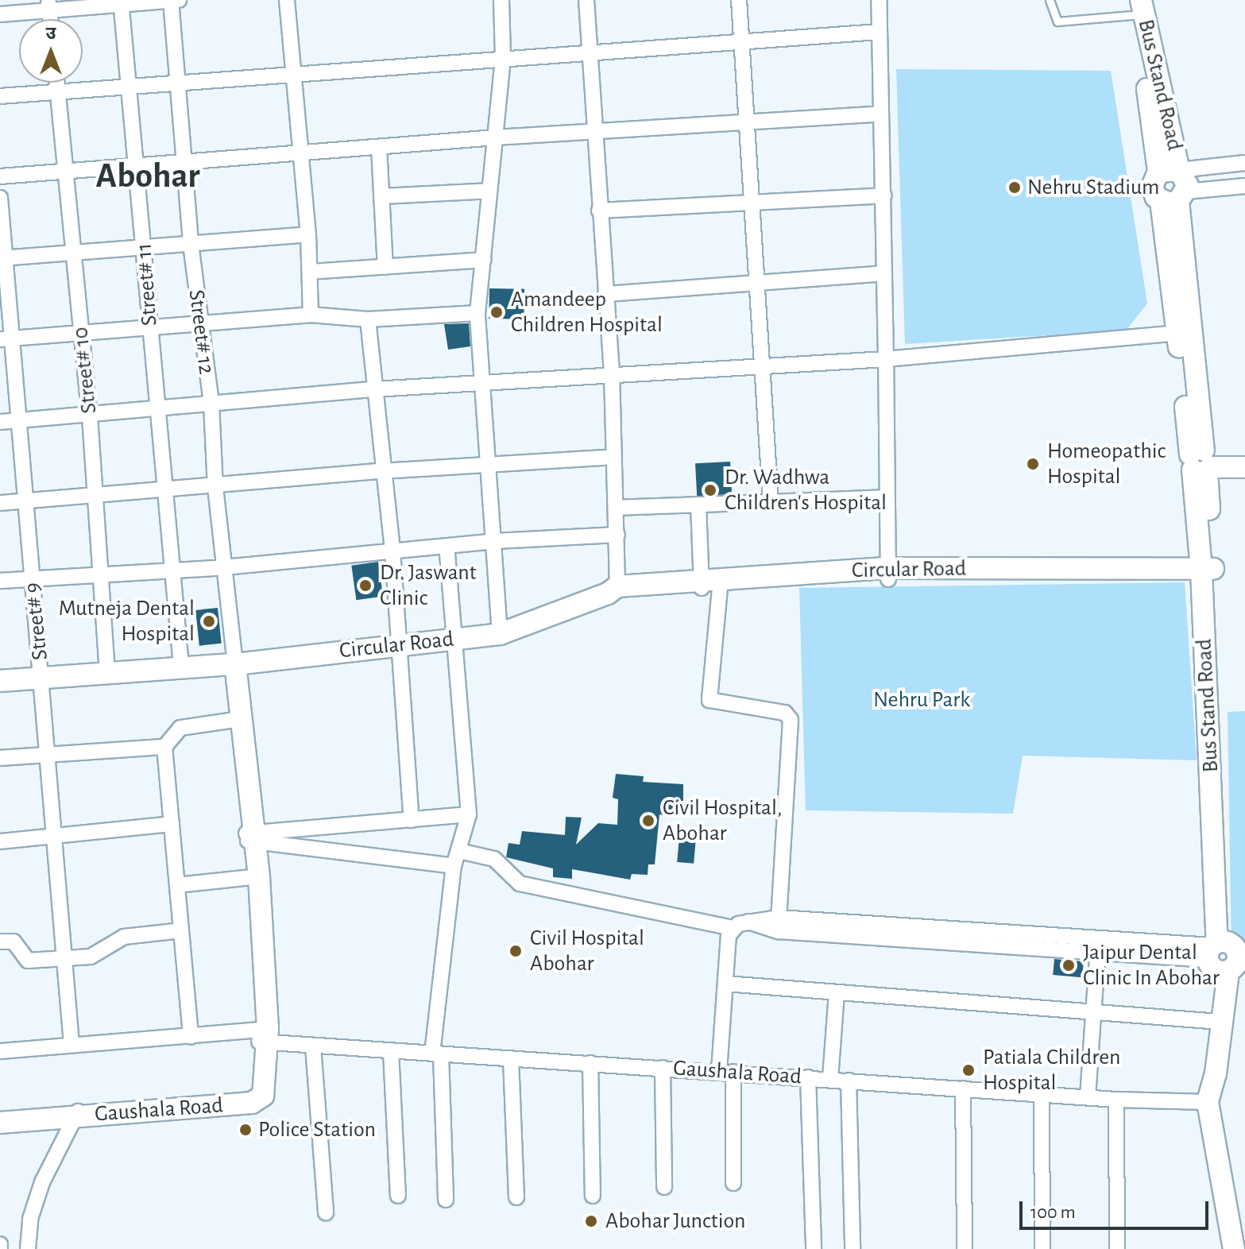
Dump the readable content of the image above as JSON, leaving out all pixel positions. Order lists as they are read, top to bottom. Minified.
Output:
{"streets":{"main road":["Bus Stand Road","Circular Road","Gaushala Road"],"street":["Street# 11","Street# 12","Street# 10","Street# 9"]},"crossings":[["Bus Stand Road","Circular Road"],["Bus Stand Road","Gaushala Road"],["Street# 11","Circular Road"],["Street# 12","Circular Road"],["Street# 10","Circular Road"],["Circular Road","Street# 9"]],"districts":["Abohar"],"parks":["Nehru Park"],"places":["Nehru Stadium","Amandeep Children Hospital","Homeopathic Hospital","Dr. Wadhwa Children's Hospital","Dr. Jaswant Clinic","Mutneja Dental Hospital","Civil Hospital, Abohar","Civil Hospital Abohar","Jaipur Dental Clinic In Abohar","Patiala Children Hospital","Police Station","Abohar Junction"],"scale_bar":"100 m","north":"top"}
